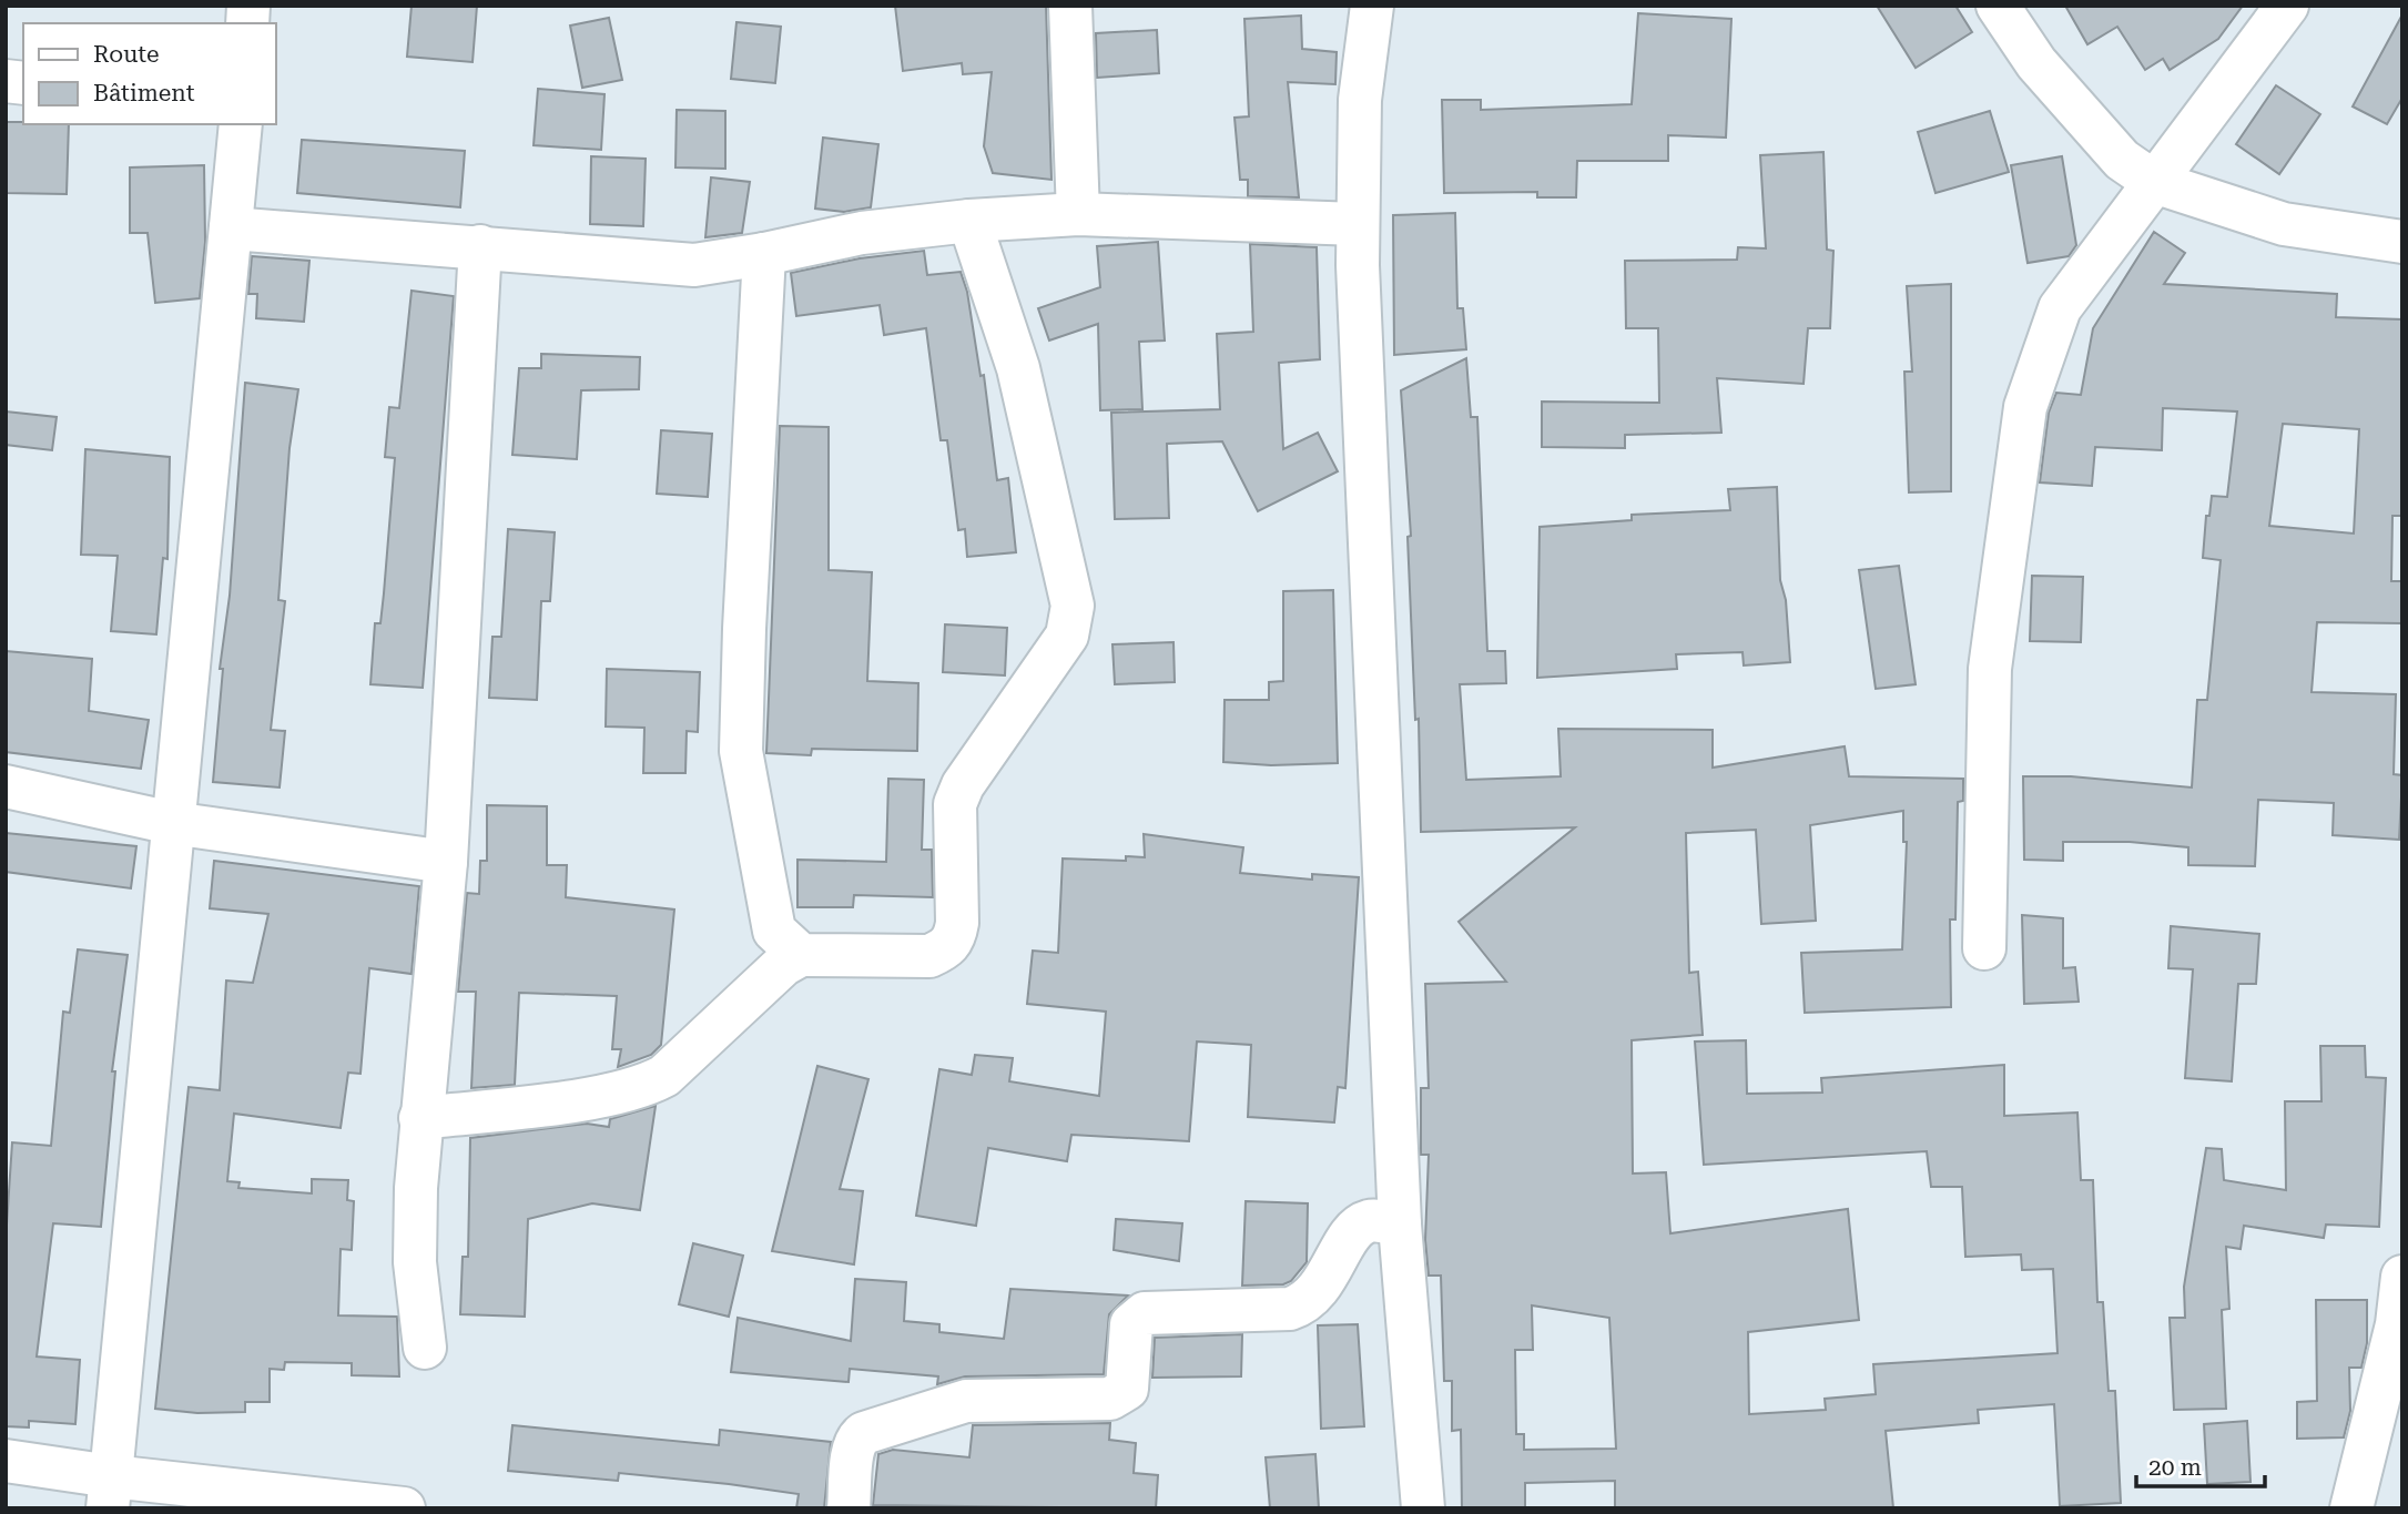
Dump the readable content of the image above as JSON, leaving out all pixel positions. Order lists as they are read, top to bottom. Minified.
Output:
{"legend":["Route","Bâtiment"],"scale_bar":"20 m"}
